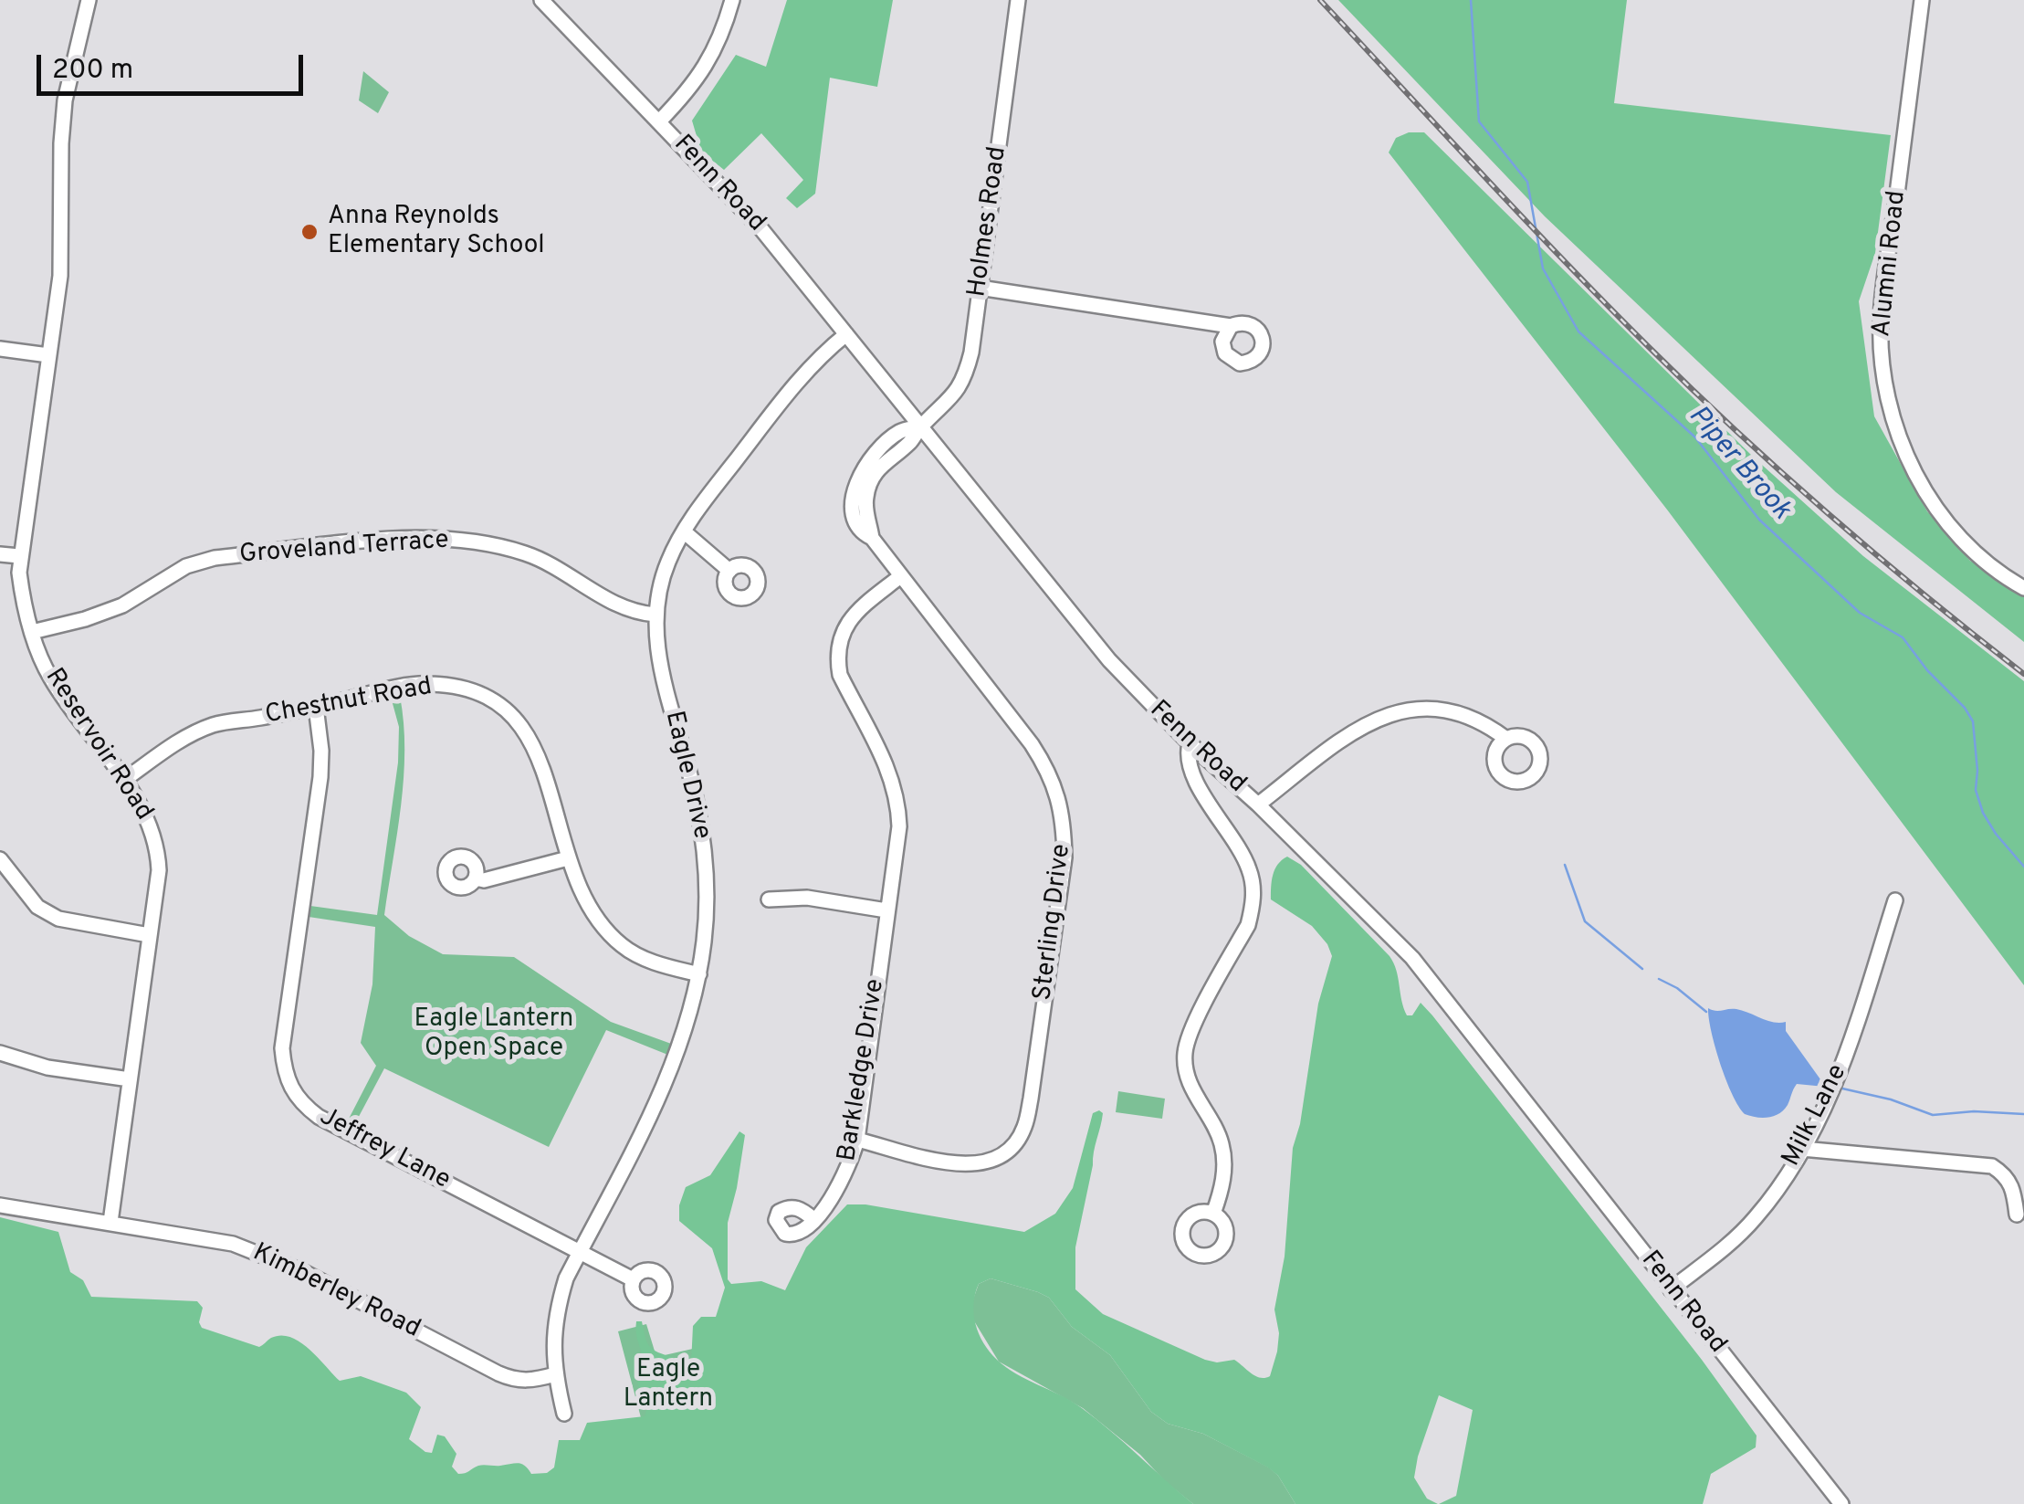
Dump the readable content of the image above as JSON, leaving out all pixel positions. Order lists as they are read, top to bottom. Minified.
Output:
{"streets":{"street":["Fenn Road","Holmes Road","Alumni Road","Groveland Terrace","Chestnut Road","Reservoir Road","Eagle Drive","Sterling Drive","Barkledge Drive","Milk Lane","Jeffrey Lane","Kimberley Road"]},"crossings":[["Fenn Road","Holmes Road"],["Fenn Road","Eagle Drive"],["Fenn Road","Sterling Drive"],["Fenn Road","Milk Lane"],["Holmes Road","Sterling Drive"],["Groveland Terrace","Reservoir Road"],["Groveland Terrace","Eagle Drive"],["Chestnut Road","Reservoir Road"],["Chestnut Road","Eagle Drive"],["Chestnut Road","Jeffrey Lane"],["Reservoir Road","Kimberley Road"],["Eagle Drive","Jeffrey Lane"],["Eagle Drive","Kimberley Road"],["Sterling Drive","Barkledge Drive"]],"water":["Piper Brook"],"parks":["Eagle Lantern Open Space","Eagle Lantern"],"places":["Anna Reynolds Elementary School"],"scale_bar":"200 m"}
